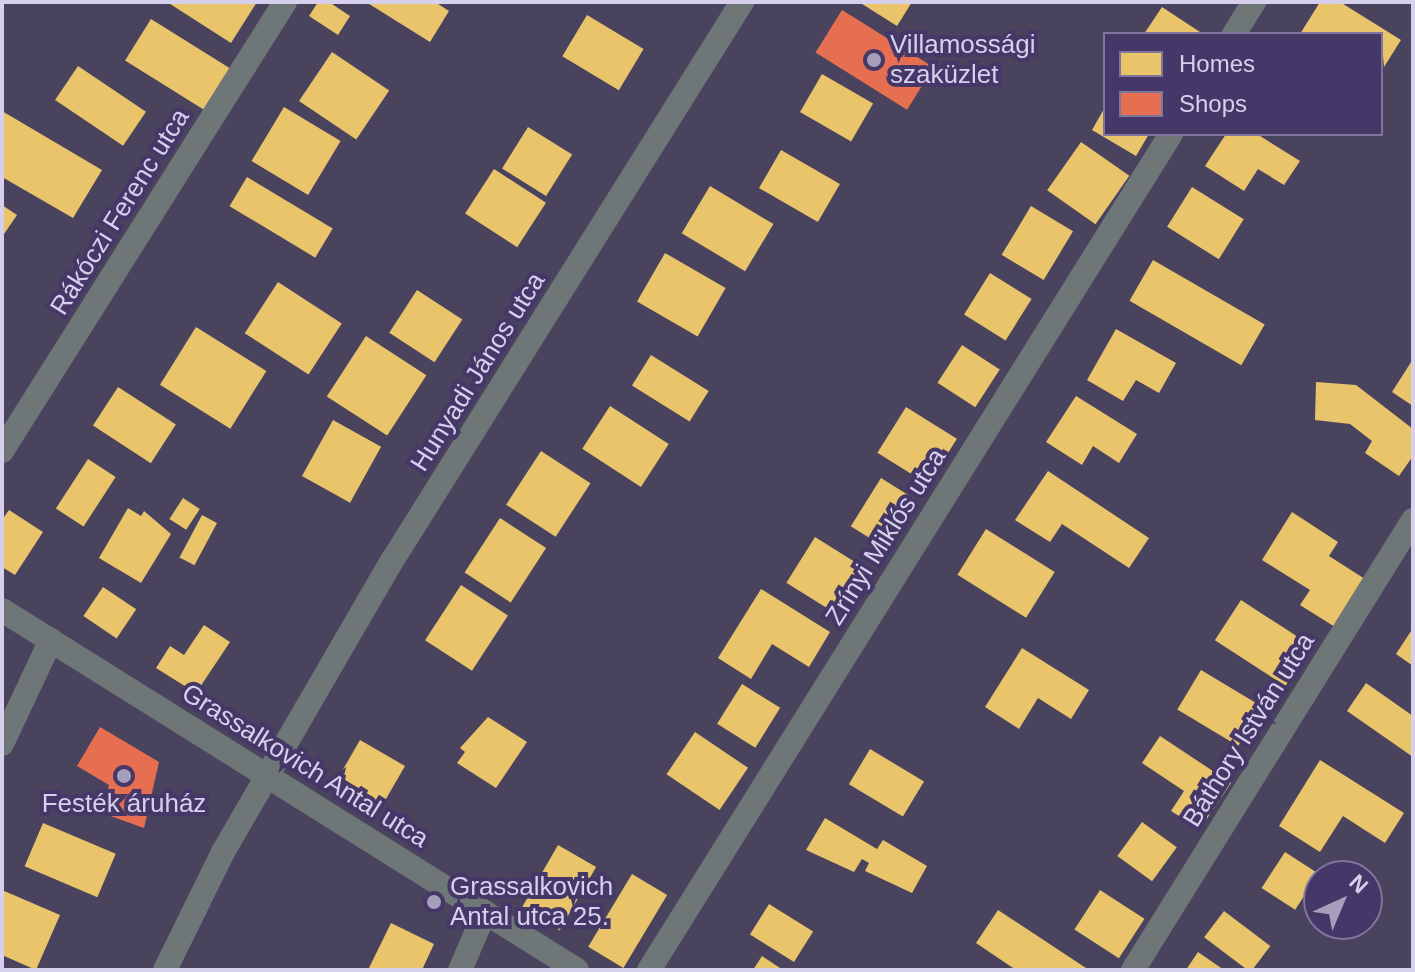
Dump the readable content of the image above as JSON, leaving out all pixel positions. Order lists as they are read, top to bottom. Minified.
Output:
{"streets":{"street":["Rákóczi Ferenc utca","Hunyadi János utca","Zrínyi Miklós utca","Báthory István utca","Grassalkovich Antal utca"]},"crossings":[["Hunyadi János utca","Grassalkovich Antal utca"]],"places":["Villamossági szaküzlet","Festék áruház","Grassalkovich Antal utca 25."],"legend":["Homes","Shops"],"north":"top right"}
